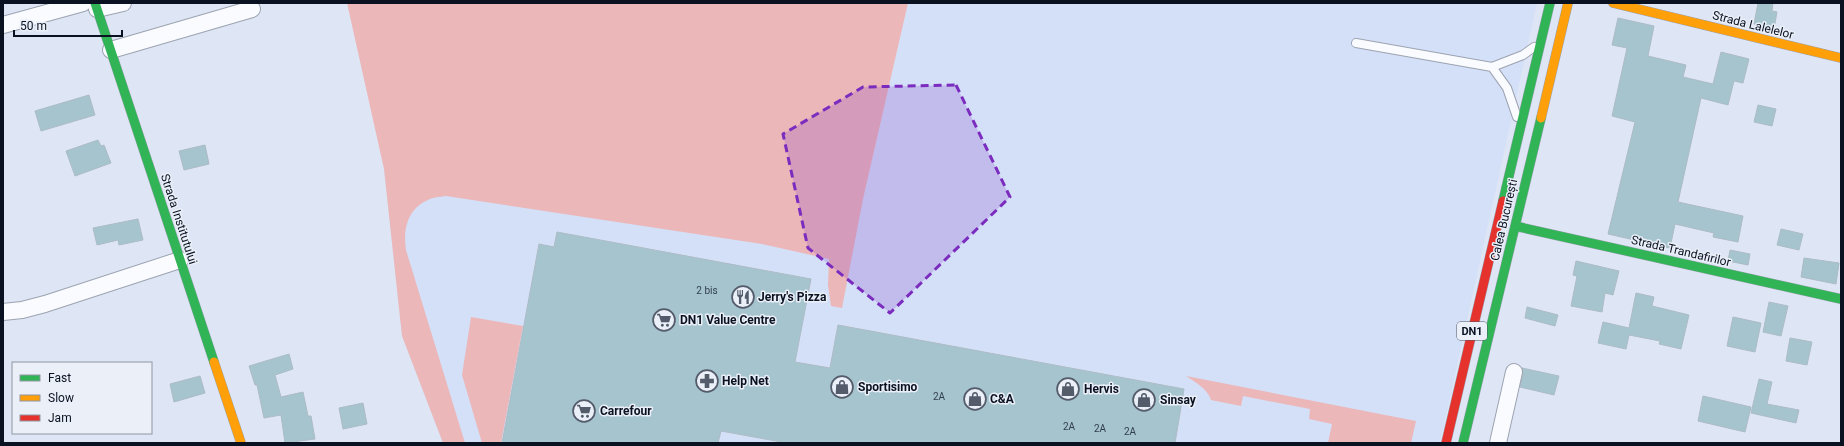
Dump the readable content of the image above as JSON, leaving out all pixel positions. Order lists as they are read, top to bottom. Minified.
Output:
{"streets":{"main road":["Strada Lalelelor","Strada Institutului","Calea București","Strada Trandafirilor","DN1"]},"crossings":[["Calea București","Strada Trandafirilor"]],"places":{"restaurant":["Jerry's Pizza"],"supermarket":["DN1 Value Centre","Carrefour"],"pharmacy":["Help Net"],"shop":["Sportisimo","Hervis","C&A","Sinsay"]},"house_numbers":["2 bis","2A","2A","2A","2A"],"legend":["Fast","Slow","Jam"],"scale_bar":"50 m"}
